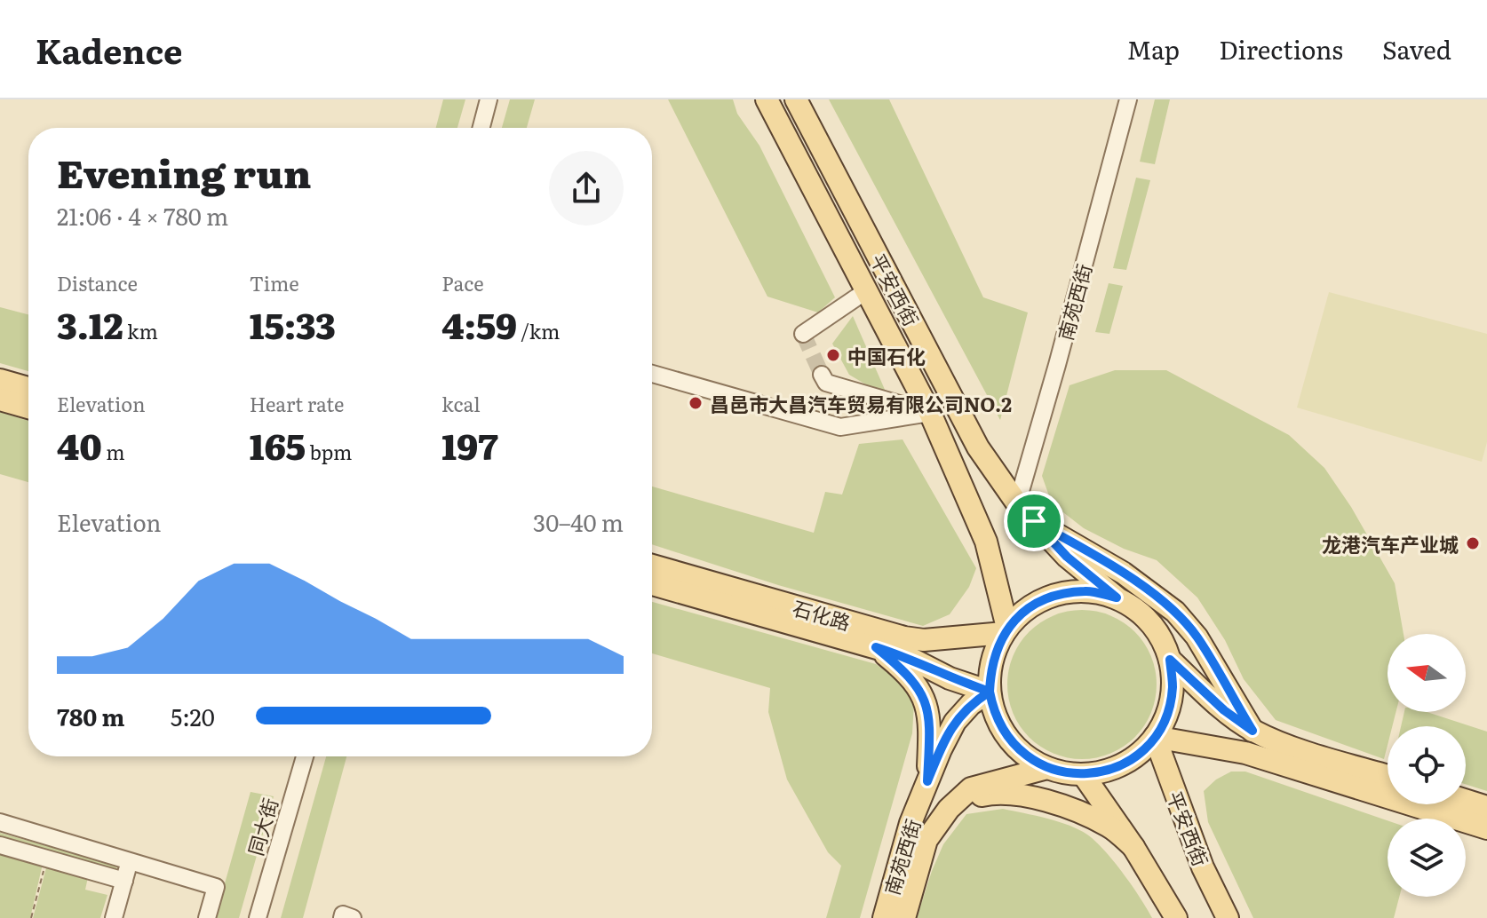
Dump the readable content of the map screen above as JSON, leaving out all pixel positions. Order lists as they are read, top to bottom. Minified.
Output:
{"streets":{"main road":["平安西街","南苑西街","石化路"],"street":["同大街"]},"crossings":[["平安西街","南苑西街"],["平安西街","石化路"],["南苑西街","石化路"]],"places":["中国石化","昌邑市大昌汽车贸易有限公司NO.2","龙港汽车产业城"],"north":"left","page":{"header":"Kadence","nav":["Map","Directions","Saved"],"heading":["Evening run","21:06 · 4 × 780 m"],"stats":[["Distance","3.12 km"],["Time","15:33"],["Pace","4:59 /km"],["Elevation","40 m"],["Heart rate","165 bpm"],["kcal","197"]],"chart":["Elevation","30–40 m"],"list":[{"name":"780 m","note":"5:20"}]}}
